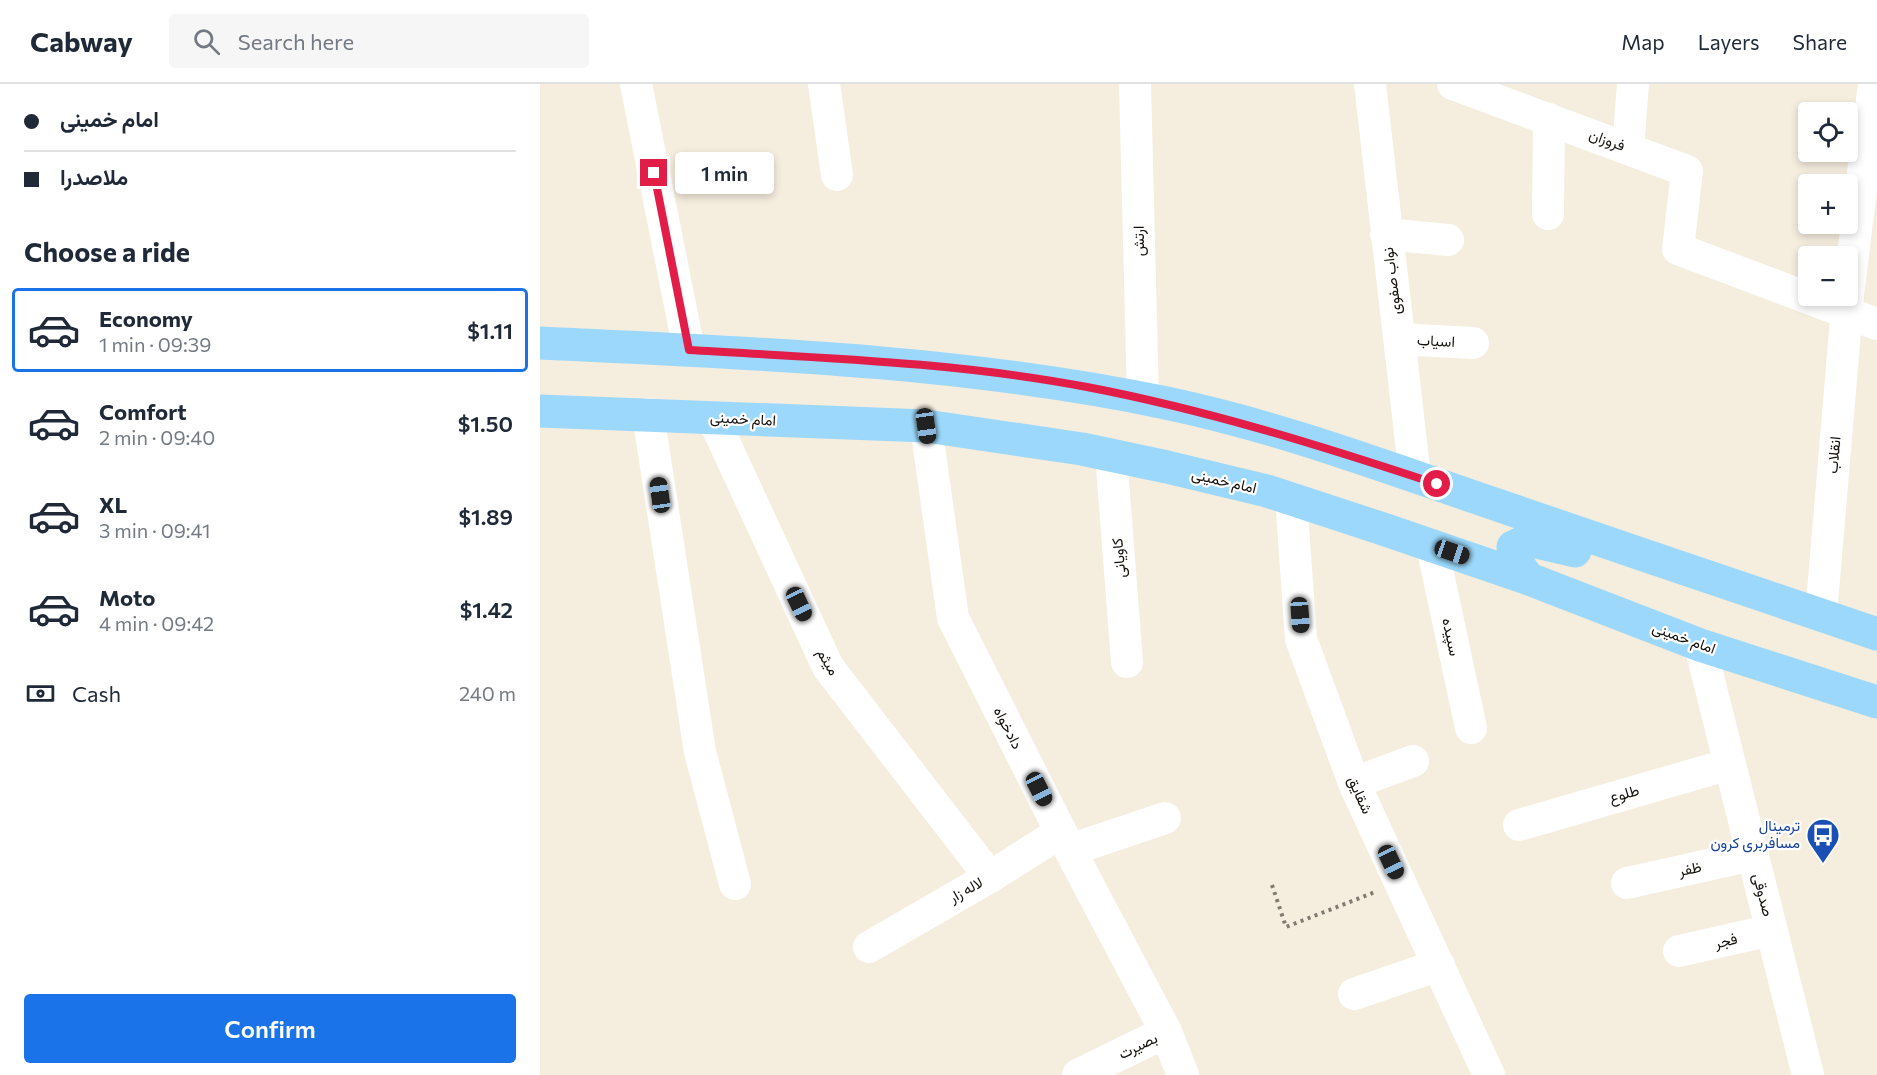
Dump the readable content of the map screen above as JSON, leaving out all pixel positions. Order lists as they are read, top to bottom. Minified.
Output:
{"streets":{"main road":["امام خمینی"],"street":["فروزان","ارتش","نواب صفوی","اسیاب","انقلاب","کاویانی","سپیده","میثم","دادخواه","طلوع","شقایق","ظفر","لاله زار","صدوقی","فجر","بصیرت"]},"crossings":[["نواب صفوی","اسیاب"],["امام خمینی","کاویانی"],["امام خمینی","سپیده"],["امام خمینی","میثم"],["امام خمینی","دادخواه"],["امام خمینی","شقایق"],["امام خمینی","صدوقی"],["میثم","لاله زار"],["دادخواه","لاله زار"],["دادخواه","بصیرت"],["طلوع","صدوقی"],["ظفر","صدوقی"],["صدوقی","فجر"]],"places":{"bus stop":["ترمینال مسافربری کرون"]},"page":{"header":"Cabway","search":"Search here","nav":["Map","Layers","Share"],"banner":["امام خمینی","ملاصدرا"],"map_buttons":["+","−"],"bubble":"1 min","heading":"Choose a ride","list":[{"name":"Economy","note":"1 min · 09:39","value":"$1.11"},{"name":"Comfort","note":"2 min · 09:40","value":"$1.50"},{"name":"XL","note":"3 min · 09:41","value":"$1.89"},{"name":"Moto","note":"4 min · 09:42","value":"$1.42"}],"pay":["Cash","240 m"],"buttons":"Confirm"}}
